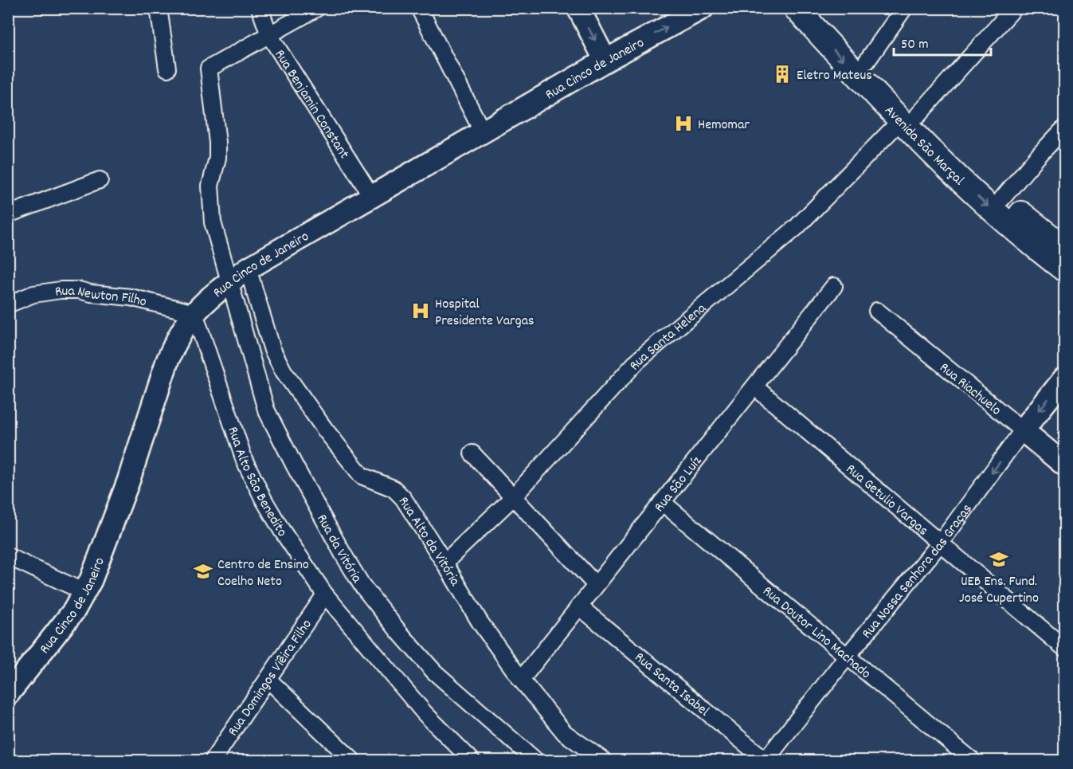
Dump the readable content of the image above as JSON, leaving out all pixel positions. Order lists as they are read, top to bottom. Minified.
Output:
{"streets":{"main road":["Rua Cinco de Janeiro","Avenida São Marçal","Rua Riachuelo","Rua Nossa Senhora das Graças"],"street":["Rua Benjamin Constant","Rua Newton Filho","Rua Santa Helena","Rua Alto São Benedito","Rua São Luíz","Rua Getulio Vargas","Rua Alto da Vitória","Rua da Vitória","Rua Doutor Lino Machado","Rua Domingos Viêira Filho","Rua Santa Isabel"]},"crossings":[["Rua Cinco de Janeiro","Rua Benjamin Constant"],["Rua Cinco de Janeiro","Rua Newton Filho"],["Rua Cinco de Janeiro","Rua Alto São Benedito"],["Rua Cinco de Janeiro","Rua Alto da Vitória"],["Rua Cinco de Janeiro","Rua da Vitória"],["Rua Benjamin Constant","Rua da Vitória"],["Avenida São Marçal","Rua Santa Helena"],["Rua Newton Filho","Rua Alto São Benedito"],["Rua Santa Helena","Rua Alto da Vitória"],["Rua Riachuelo","Rua Nossa Senhora das Graças"],["Rua Alto São Benedito","Rua Domingos Viêira Filho"],["Rua São Luíz","Rua Getulio Vargas"],["Rua São Luíz","Rua Alto da Vitória"],["Rua São Luíz","Rua Doutor Lino Machado"],["Rua São Luíz","Rua Santa Isabel"],["Rua Getulio Vargas","Rua Nossa Senhora das Graças"],["Rua Nossa Senhora das Graças","Rua Doutor Lino Machado"],["Rua Nossa Senhora das Graças","Rua Santa Isabel"]],"one_way":["Rua Nossa Senhora das Graças"],"places":{"building":["Eletro Mateus"],"hospital":["Hemomar","Hospital Presidente Vargas"],"school or university":["UEB Ens. Fund. José Cupertino","Centro de Ensino Coelho Neto"]},"scale_bar":"50 m"}
